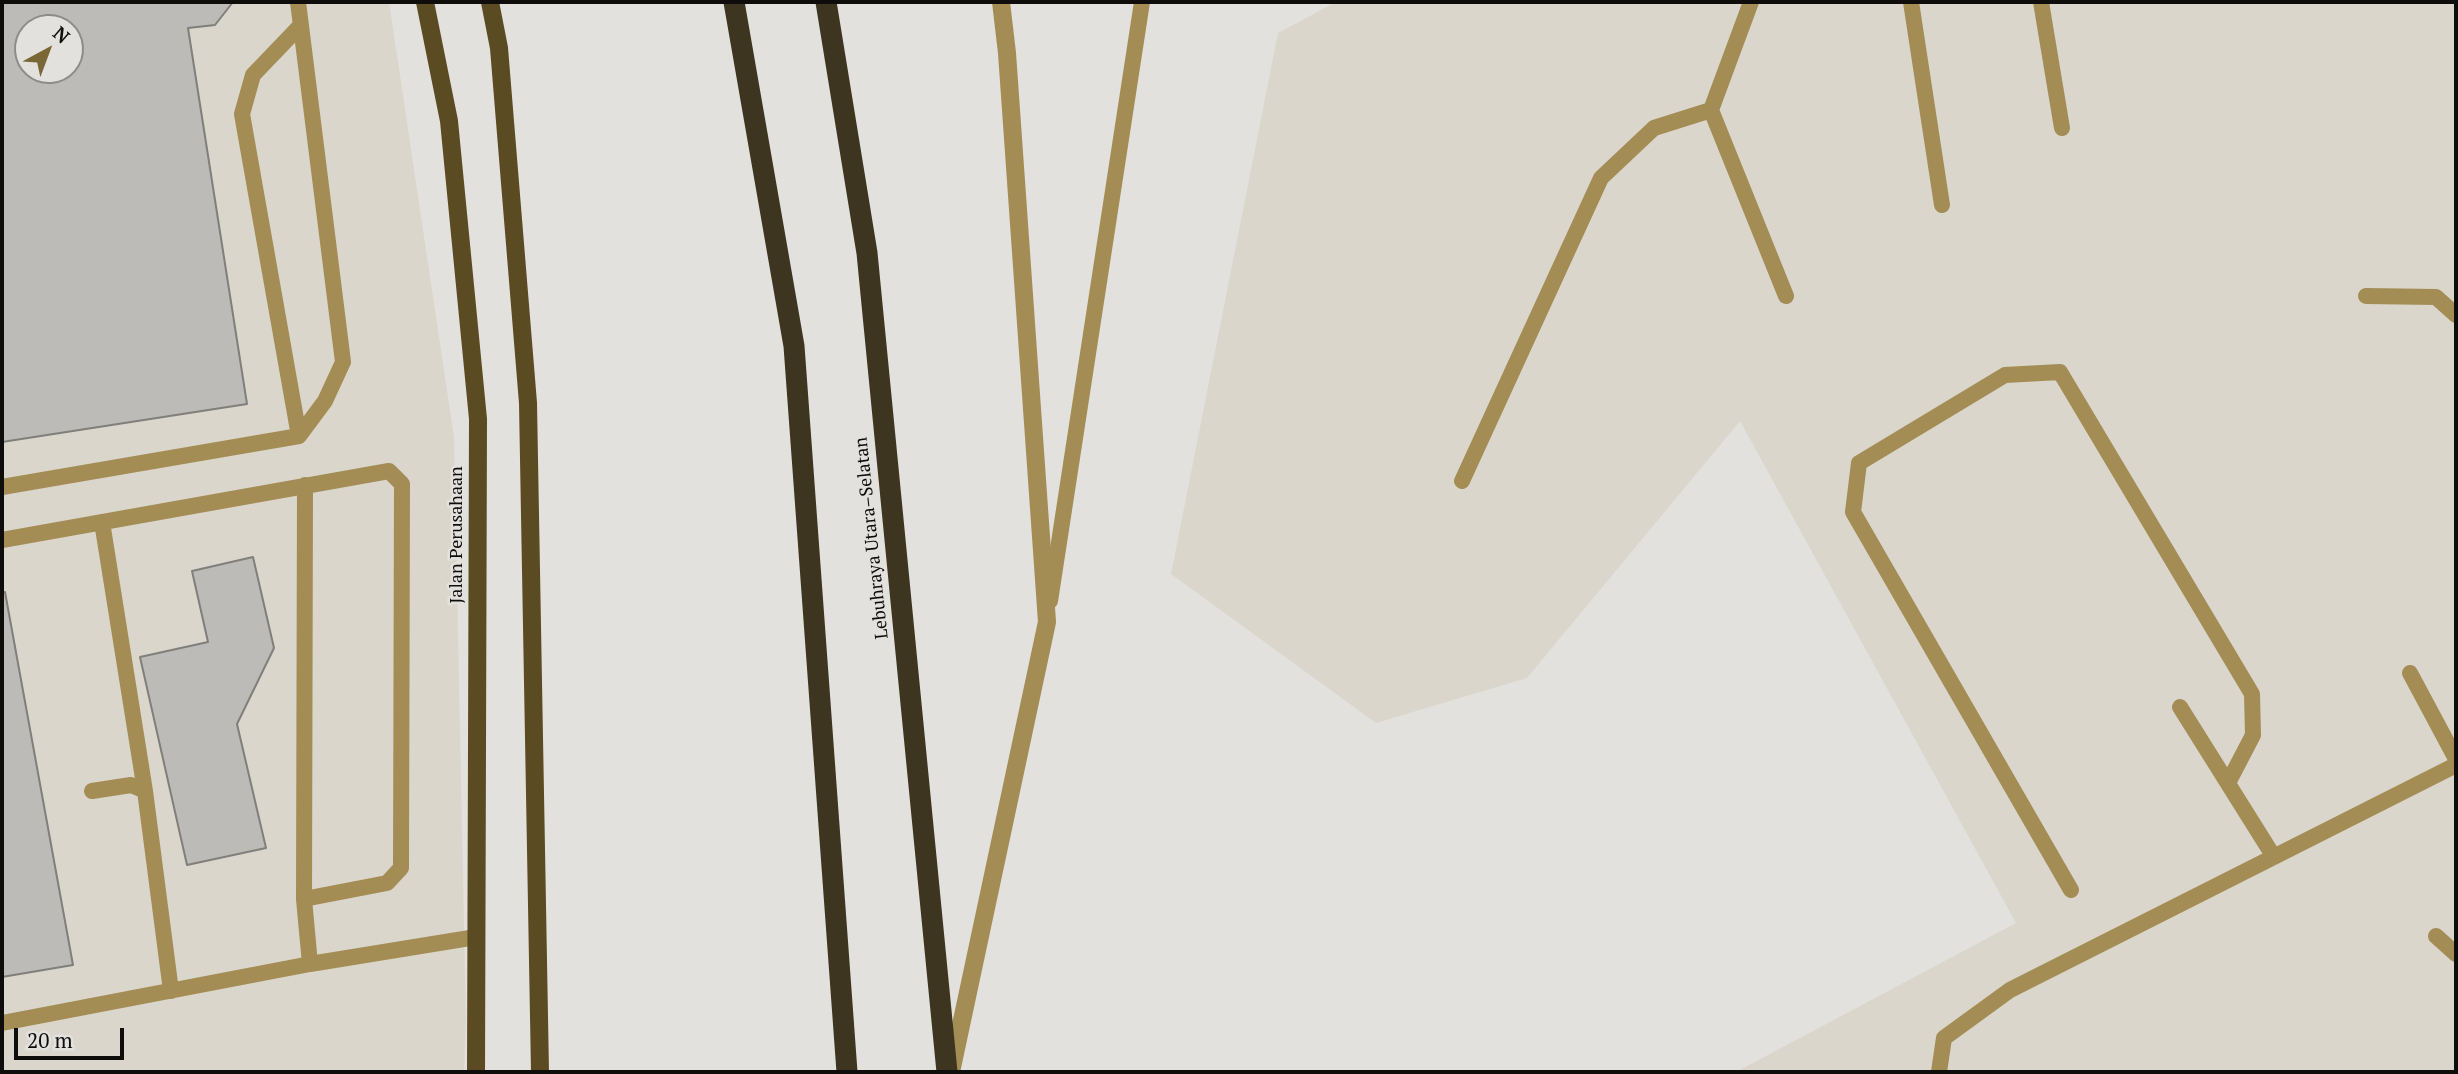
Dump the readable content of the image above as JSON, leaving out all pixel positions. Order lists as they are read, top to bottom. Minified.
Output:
{"streets":{"highway":["Lebuhraya Utara–Selatan"],"main road":["Jalan Perusahaan"]},"scale_bar":"20 m","north":"top right"}
